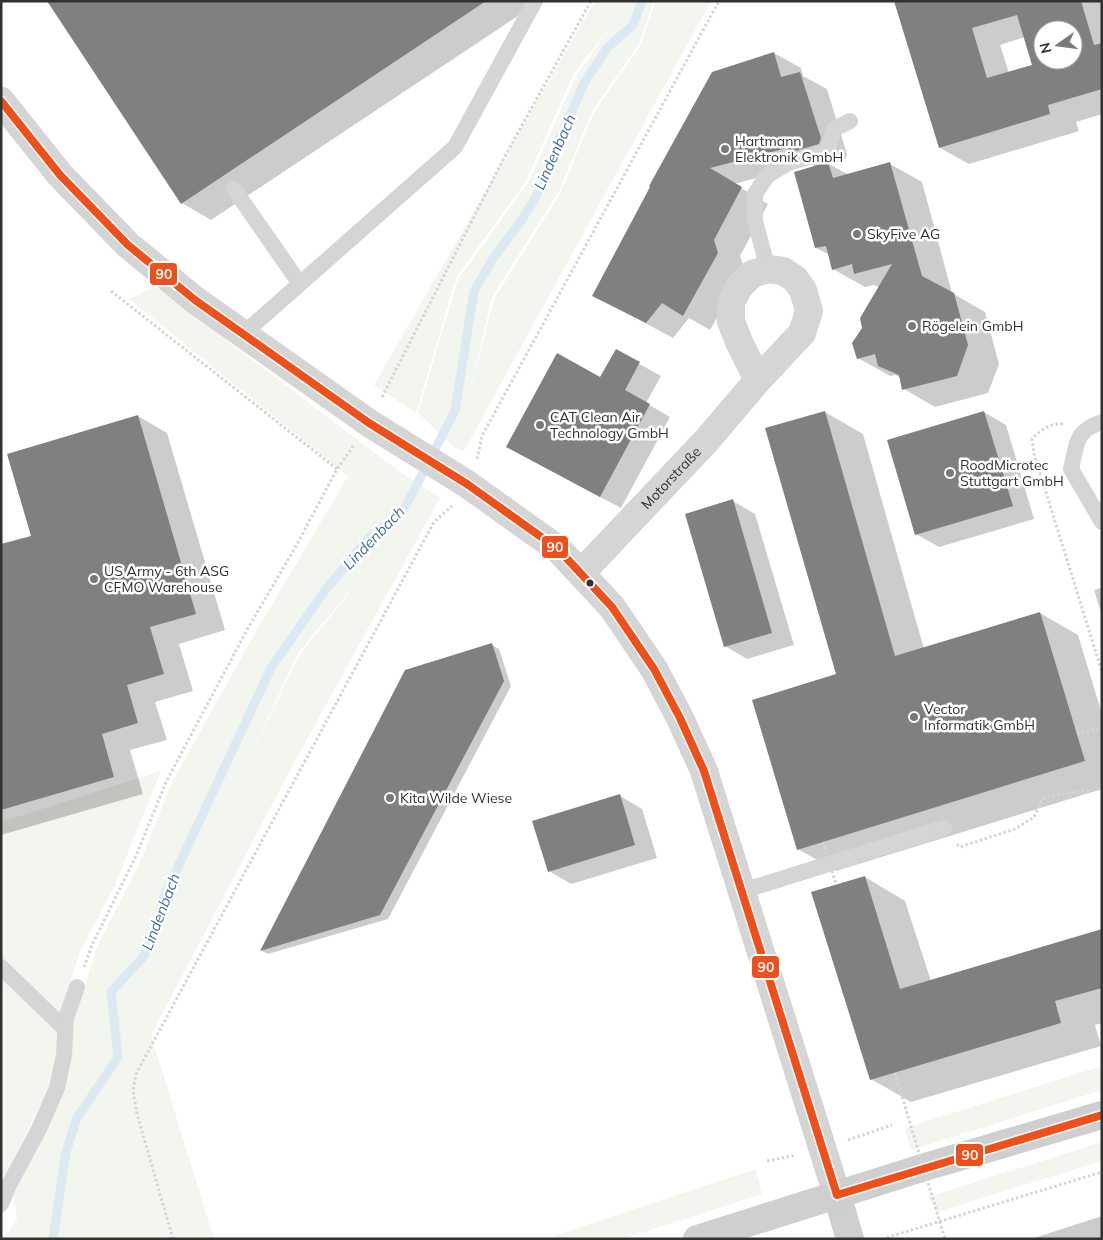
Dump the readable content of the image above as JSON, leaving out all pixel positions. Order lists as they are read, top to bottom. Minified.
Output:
{"streets":{"street":["Motorstraße"]},"water":["Lindenbach"],"places":["Hartmann Elektronik GmbH","SkyFive AG","Rögelein GmbH","CAT Clean Air Technology GmbH","RoodMicrotec Stuttgart GmbH","US Army - 6th ASG CFMO Warehouse","Vector Informatik GmbH","Kita Wilde Wiese"],"lines":["transit line 90"],"north":"left"}
